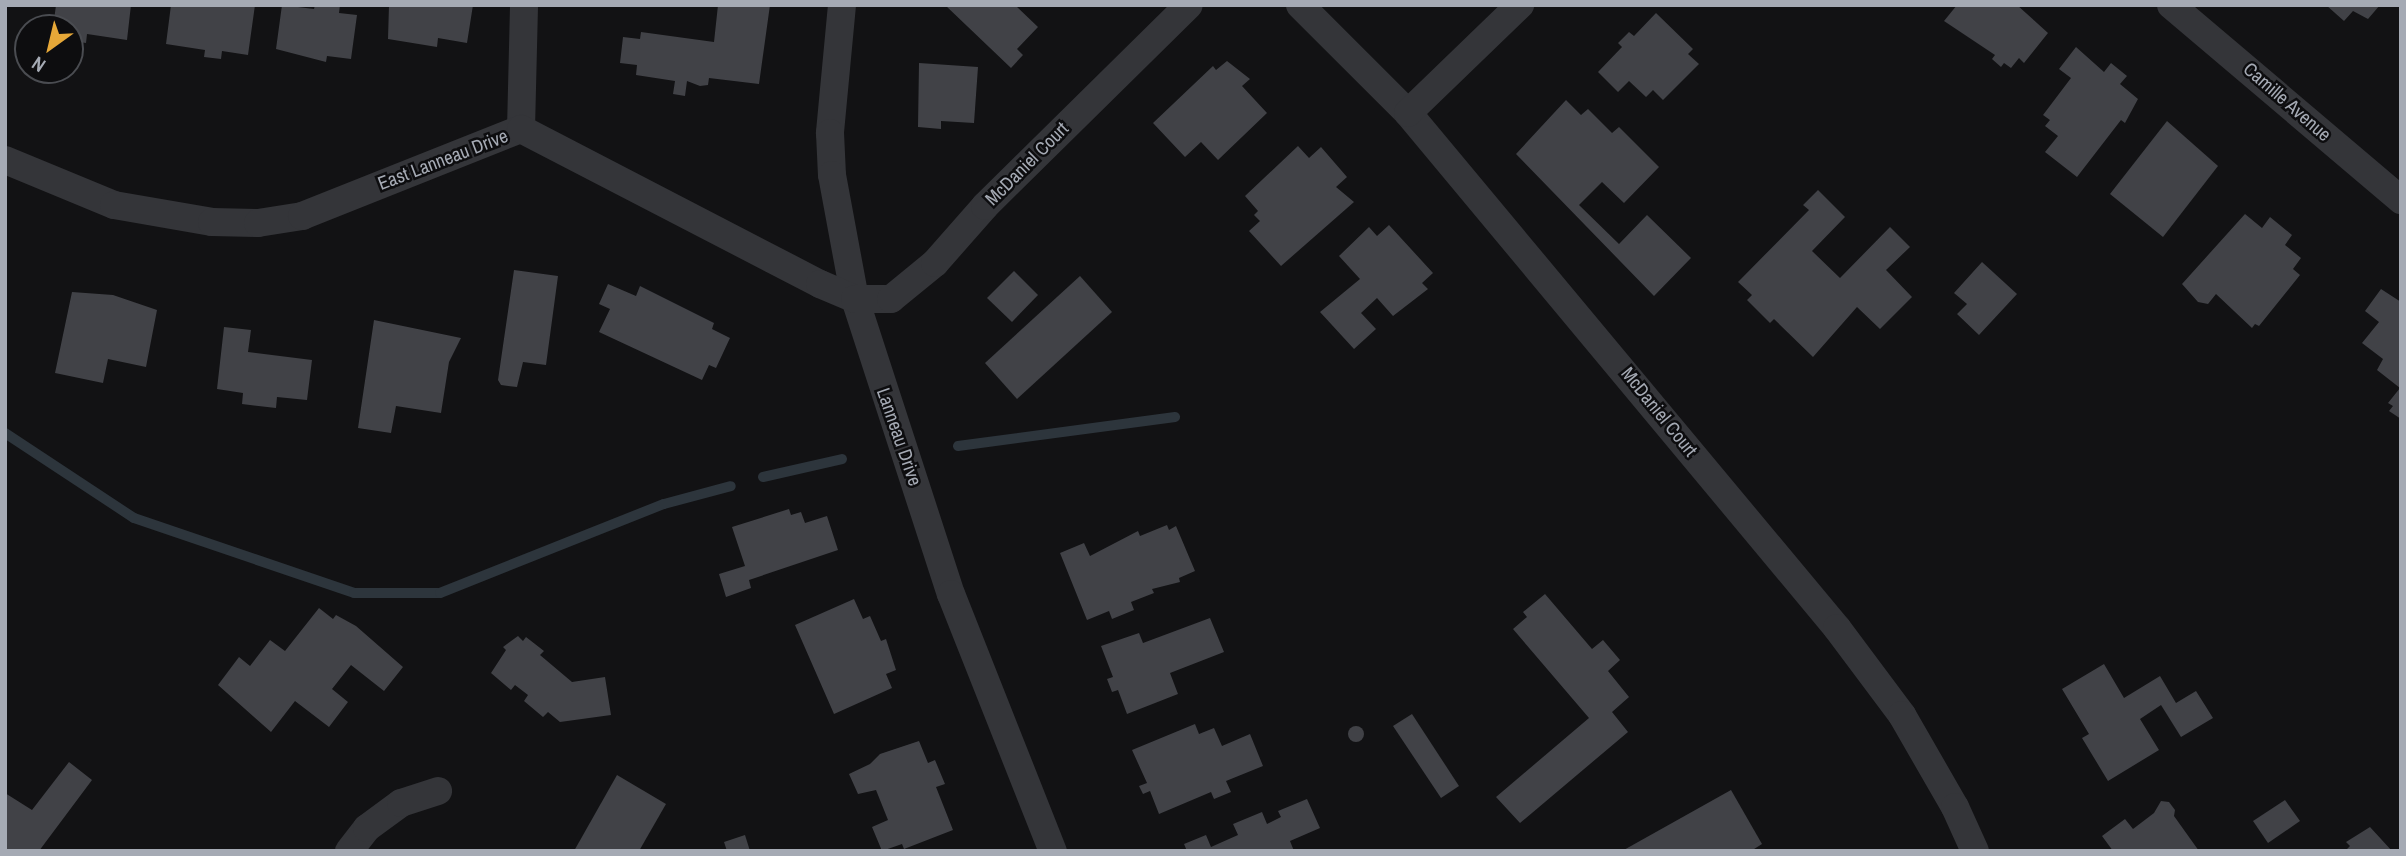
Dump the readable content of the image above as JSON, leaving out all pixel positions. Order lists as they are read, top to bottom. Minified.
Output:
{"streets":{"street":["Camille Avenue","East Lanneau Drive","McDaniel Court","Lanneau Drive"]},"crossings":[["East Lanneau Drive","McDaniel Court"],["East Lanneau Drive","Lanneau Drive"],["McDaniel Court","Lanneau Drive"]],"north":"bottom left"}
